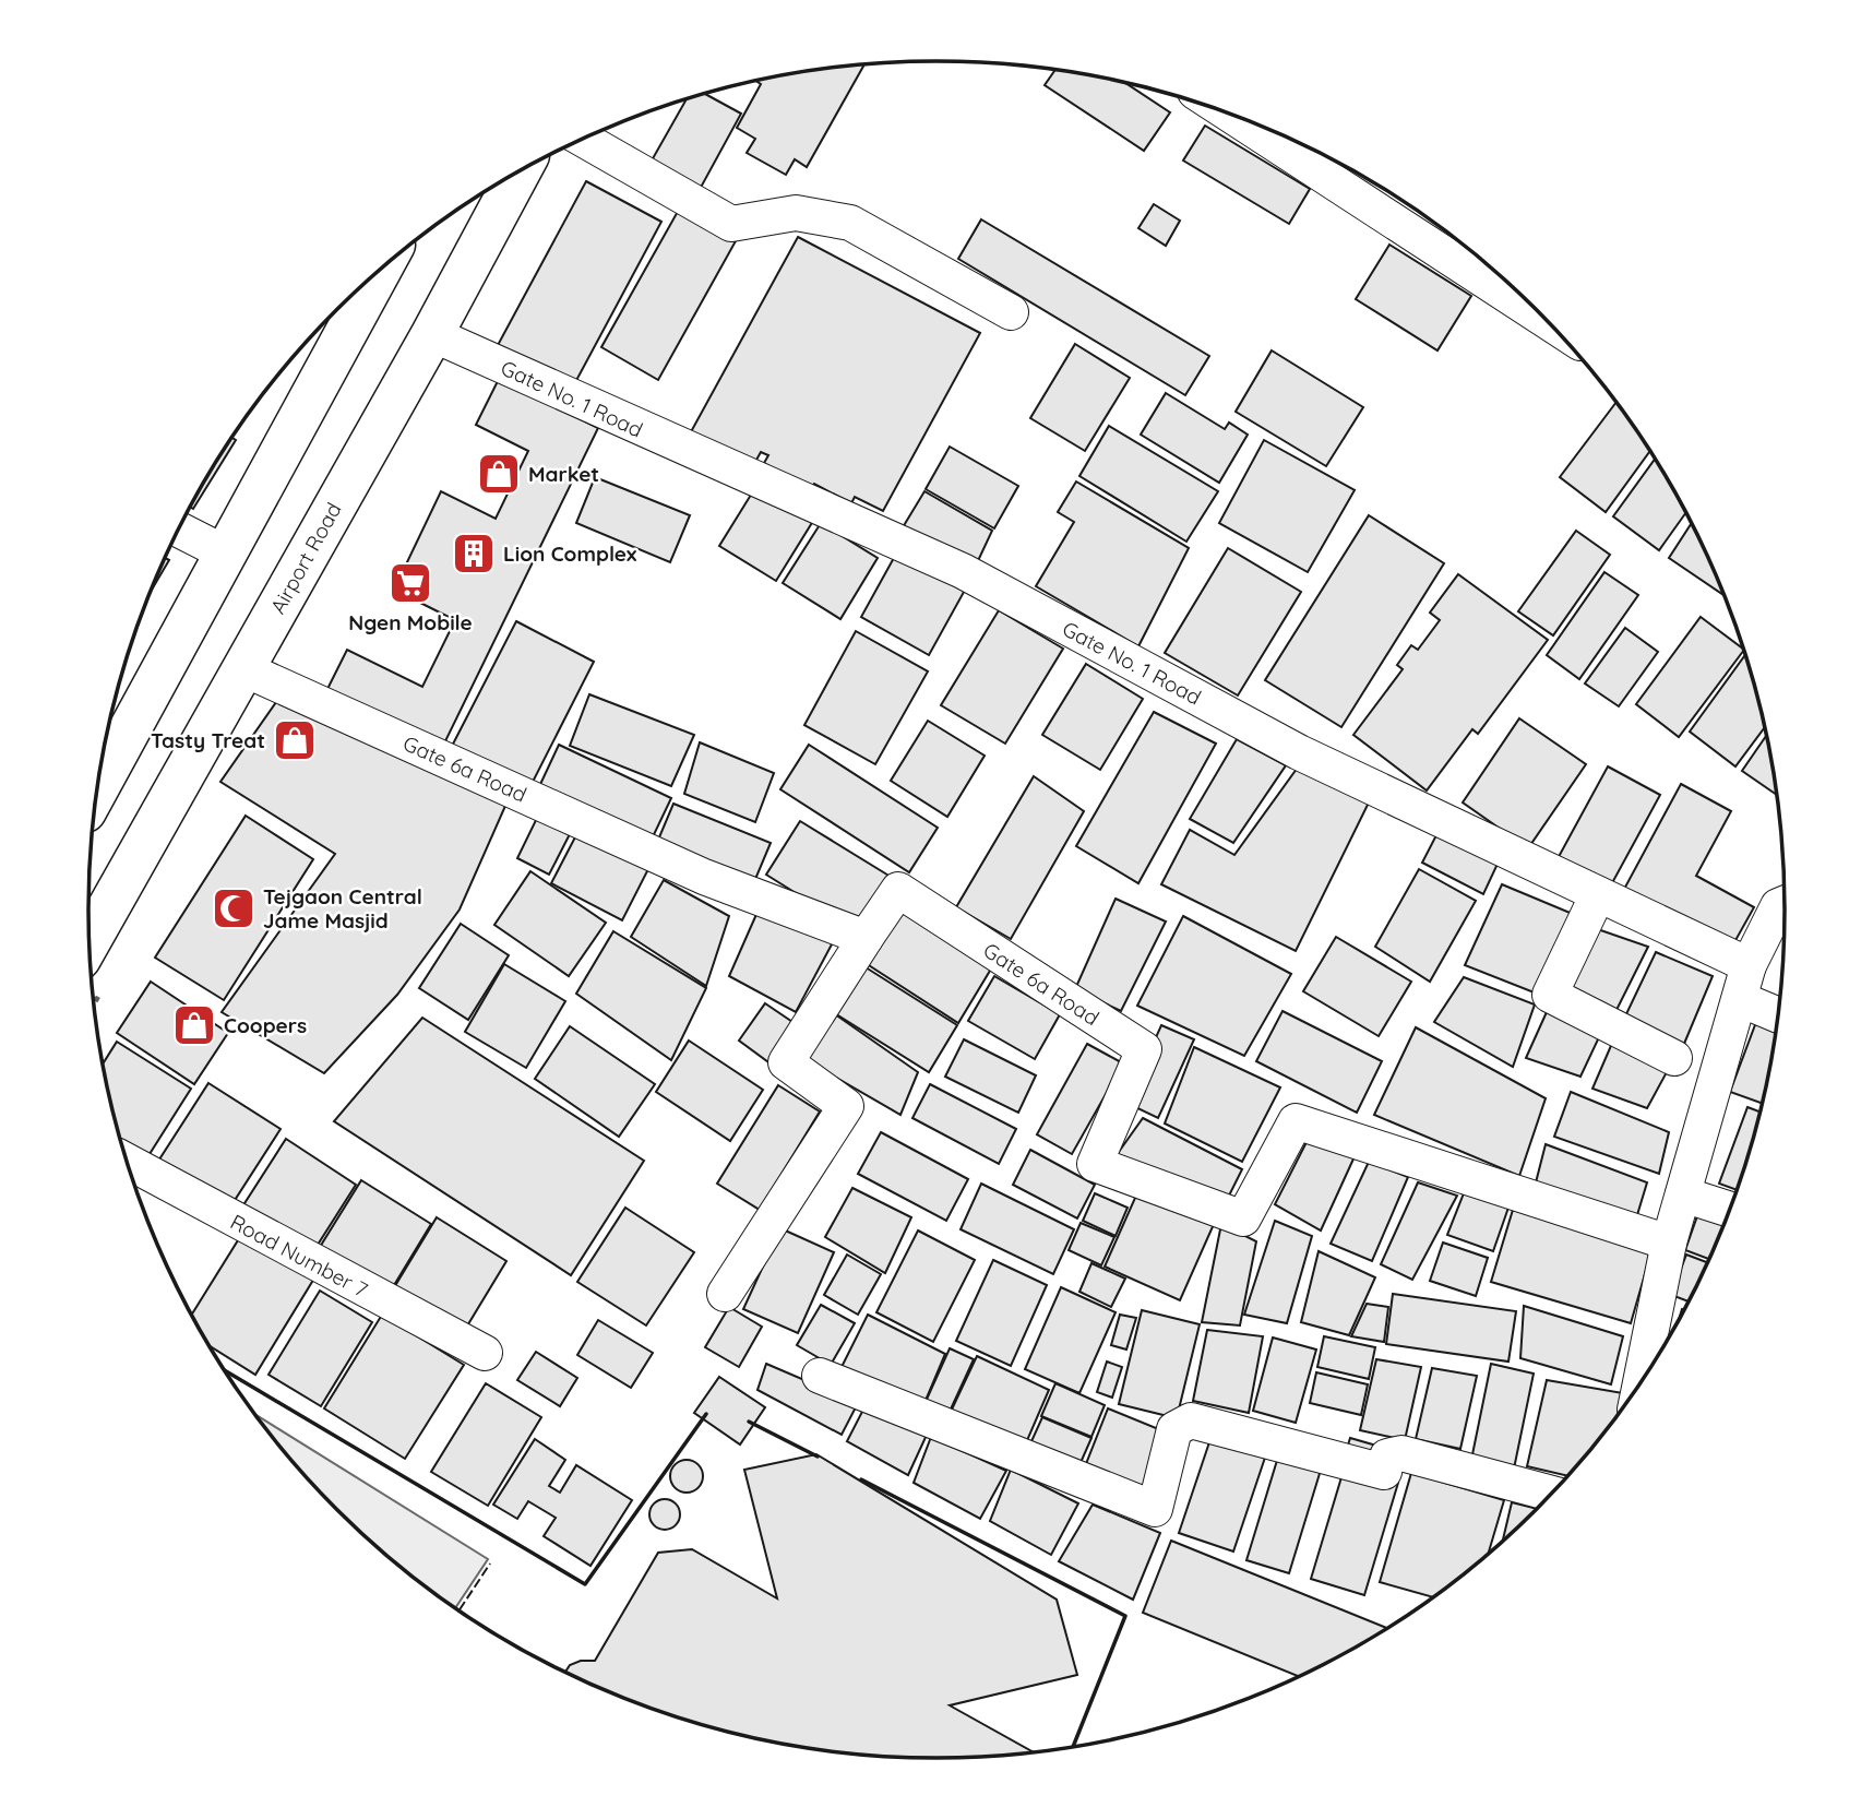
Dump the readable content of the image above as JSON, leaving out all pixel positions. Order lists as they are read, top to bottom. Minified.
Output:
{"streets":{"highway":["Airport Road"],"street":["Gate No. 1 Road","Gate 6a Road","Road Number 7"]},"crossings":[["Gate No. 1 Road","Airport Road"],["Airport Road","Gate 6a Road"]],"places":{"shop":["Market","Tasty Treat","Coopers"],"building":["Lion Complex"],"supermarket":["Ngen Mobile"],"mosque":["Tejgaon Central Jame Masjid"]}}
